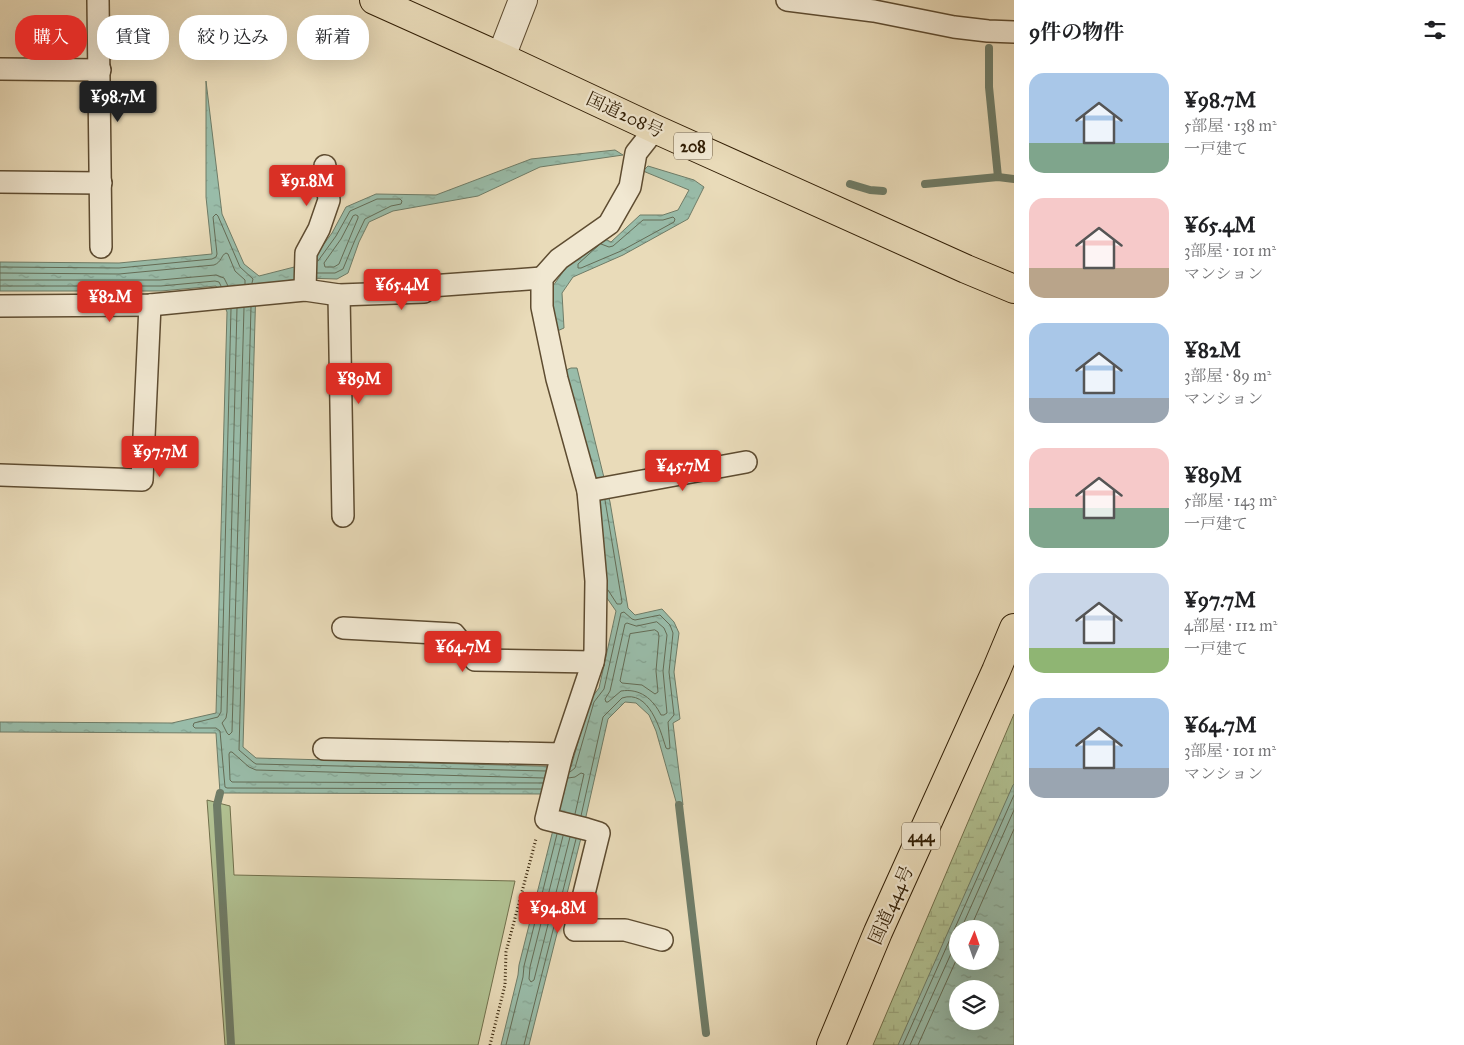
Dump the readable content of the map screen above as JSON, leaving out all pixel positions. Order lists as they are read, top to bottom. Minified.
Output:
{"streets":{"highway":["国道208号","208","444","国道444号"]},"north":"top","page":{"heading":"9件の物件","chip":["購入","賃貸","絞り込み","新着"],"list":[{"name":"¥98.7M","note":"5部屋 · 138 m² · 一戸建て"},{"name":"¥65.4M","note":"3部屋 · 101 m² · マンション"},{"name":"¥82M","note":"3部屋 · 89 m² · マンション"},{"name":"¥89M","note":"5部屋 · 143 m² · 一戸建て"},{"name":"¥97.7M","note":"4部屋 · 112 m² · 一戸建て"},{"name":"¥64.7M","note":"3部屋 · 101 m² · マンション"}],"price":["¥98.7M","¥91.8M","¥65.4M","¥82M","¥89M","¥97.7M","¥45.7M","¥64.7M","¥94.8M"]}}
